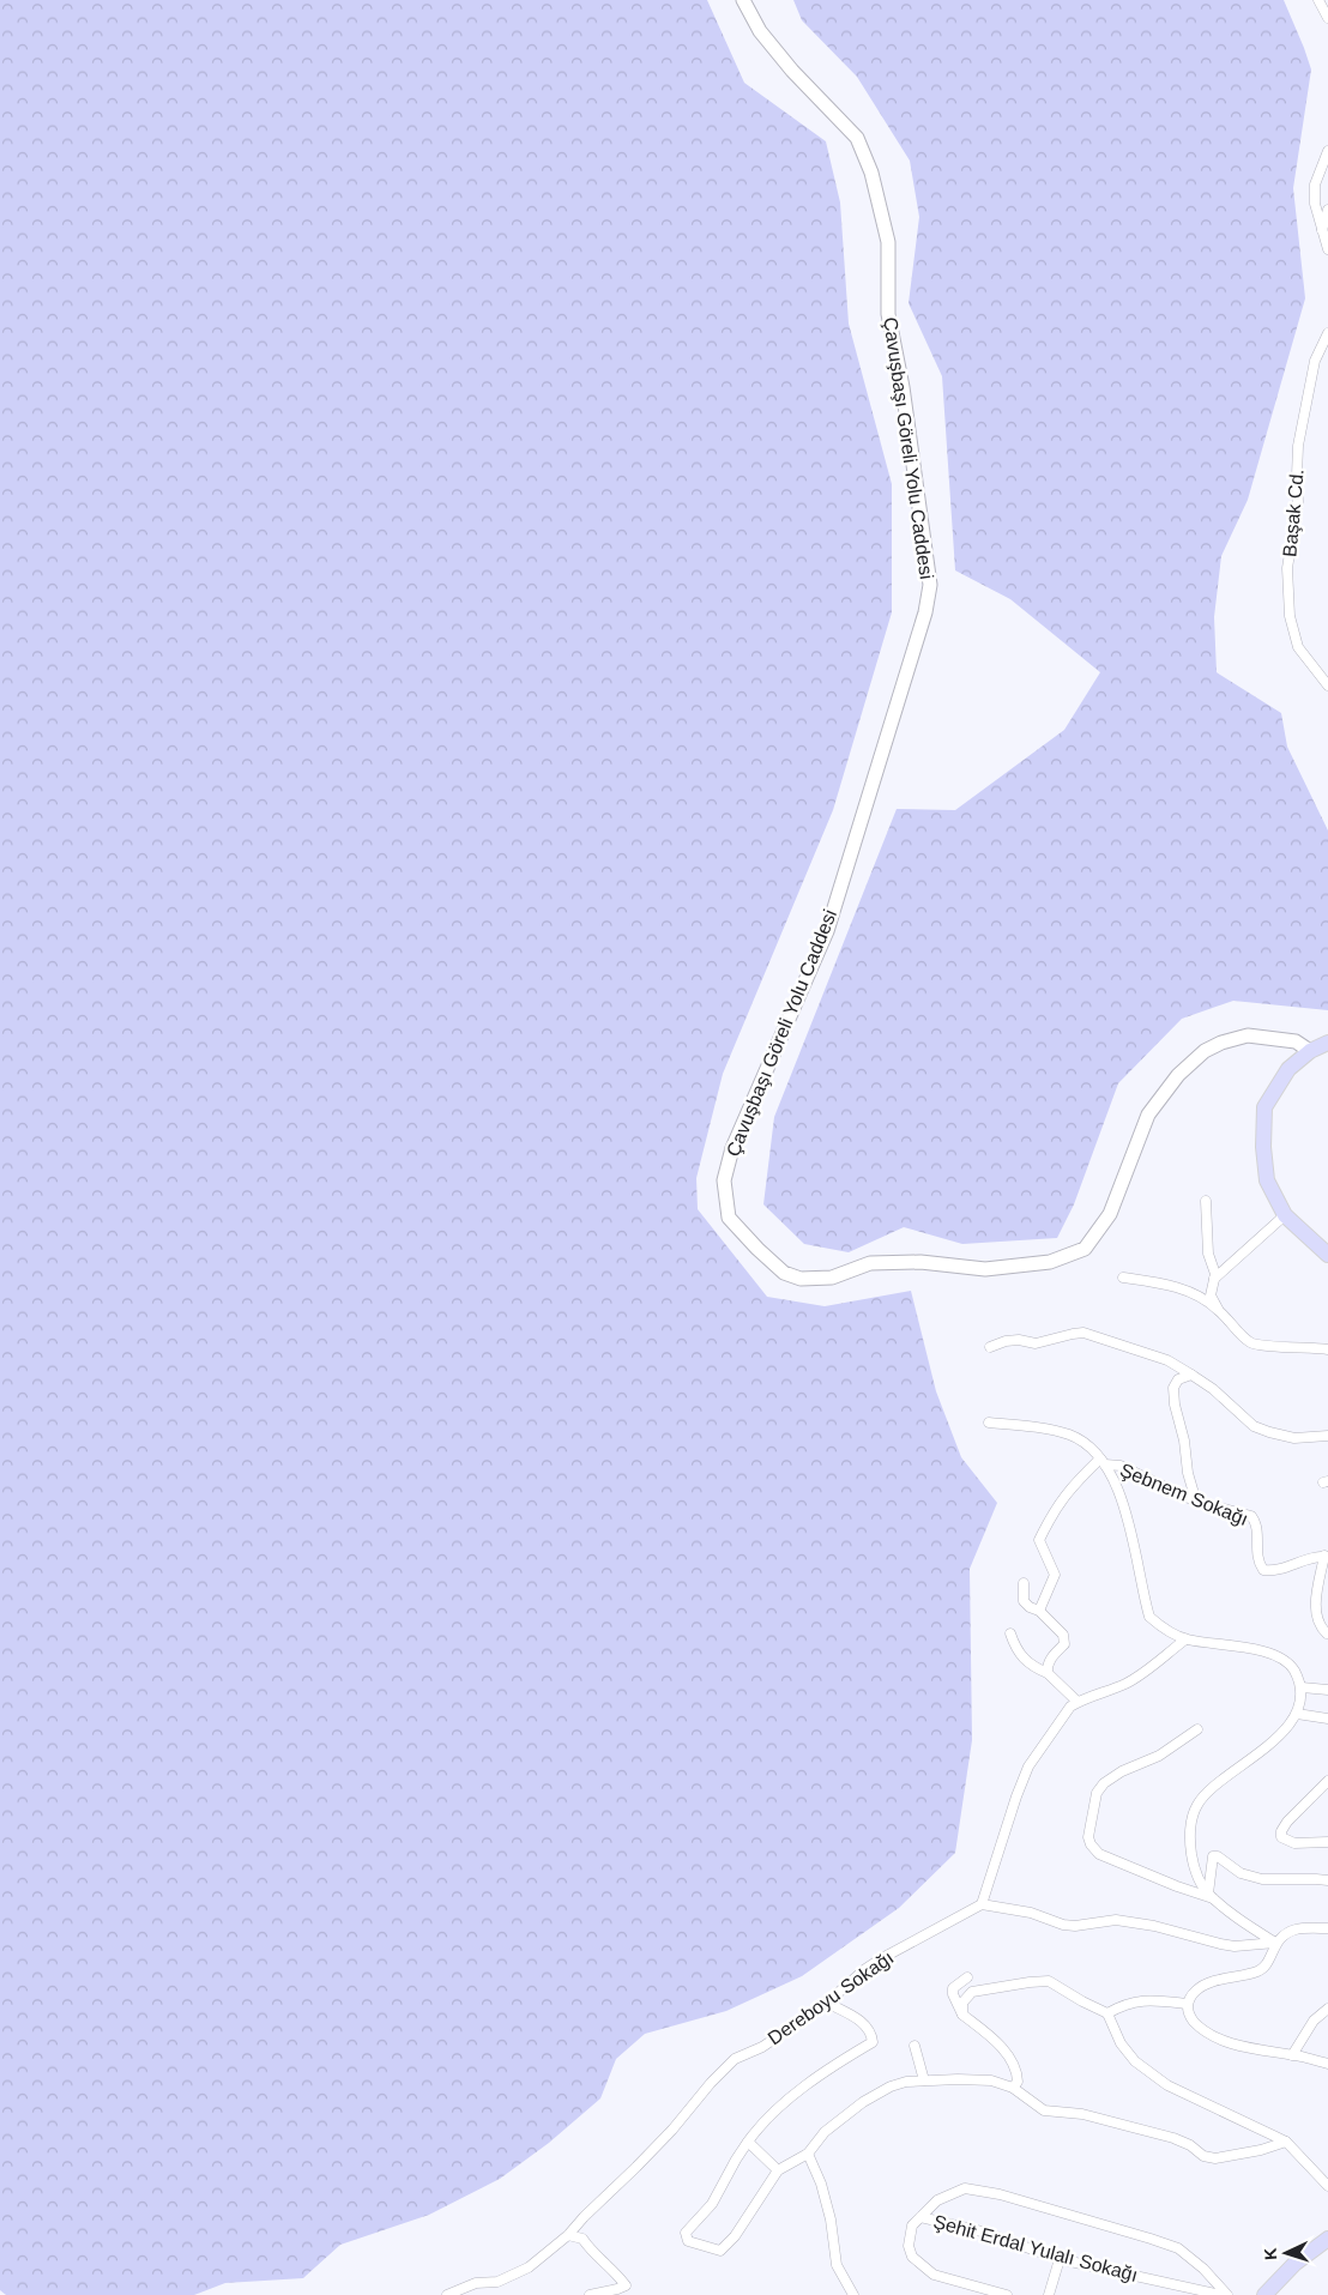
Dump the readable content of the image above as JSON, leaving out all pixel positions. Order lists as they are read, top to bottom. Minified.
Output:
{"streets":{"main road":["Çavuşbaşı Göreli Yolu Caddesi"],"street":["Başak Cd.","Şebnem Sokağı","Dereboyu Sokağı","Şehit Erdal Yulalı Sokağı"]},"north":"left"}
